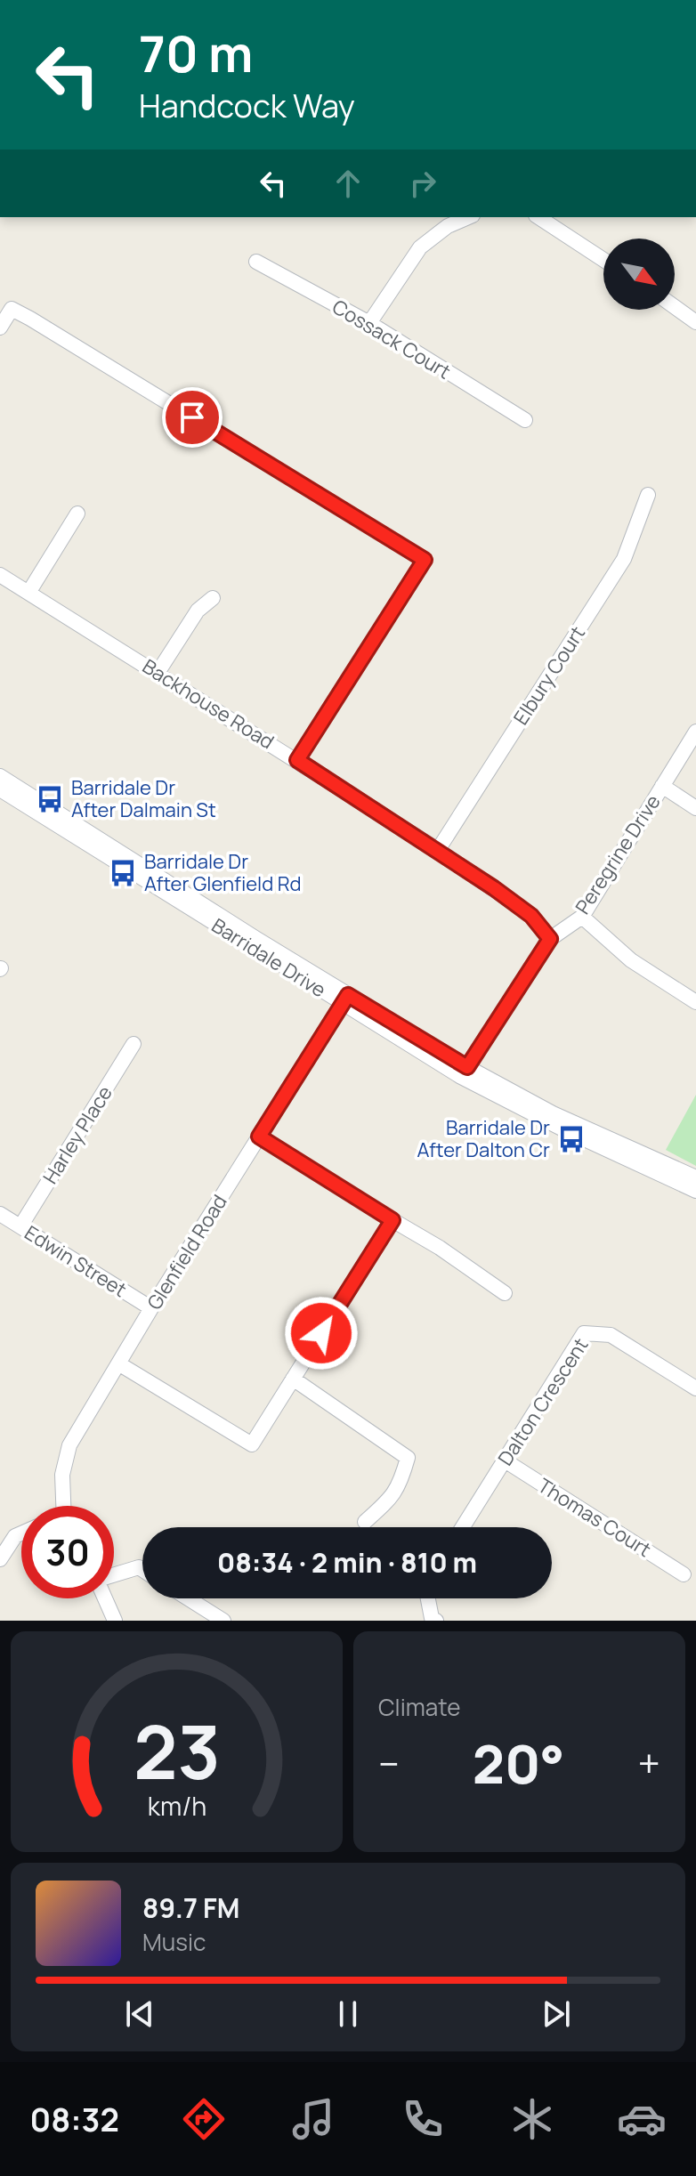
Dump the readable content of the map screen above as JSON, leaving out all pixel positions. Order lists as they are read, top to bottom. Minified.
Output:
{"streets":{"street":["Cossack Court","Elbury Court","Backhouse Road","Peregrine Drive","Barridale Drive","Harley Place","Glenfield Road","Edwin Street","Dalton Crescent","Thomas Court"]},"crossings":[["Elbury Court","Backhouse Road"],["Backhouse Road","Peregrine Drive"],["Peregrine Drive","Barridale Drive"],["Barridale Drive","Glenfield Road"],["Harley Place","Edwin Street"],["Glenfield Road","Edwin Street"],["Dalton Crescent","Thomas Court"]],"places":{"bus stop":["Barridale Dr After Dalmain St","Barridale Dr After Glenfield Rd","Barridale Dr After Dalton Cr"]},"north":"bottom right","page":{"turn":["70 m","Handcock Way"],"limit":"30","trip":"08:34 · 2 min · 810 m","tile":"Climate","heat":["−","20°","+"],"song":["89.7 FM","Music"],"tabs":"08:32","gauge":["23","km/h"]}}
